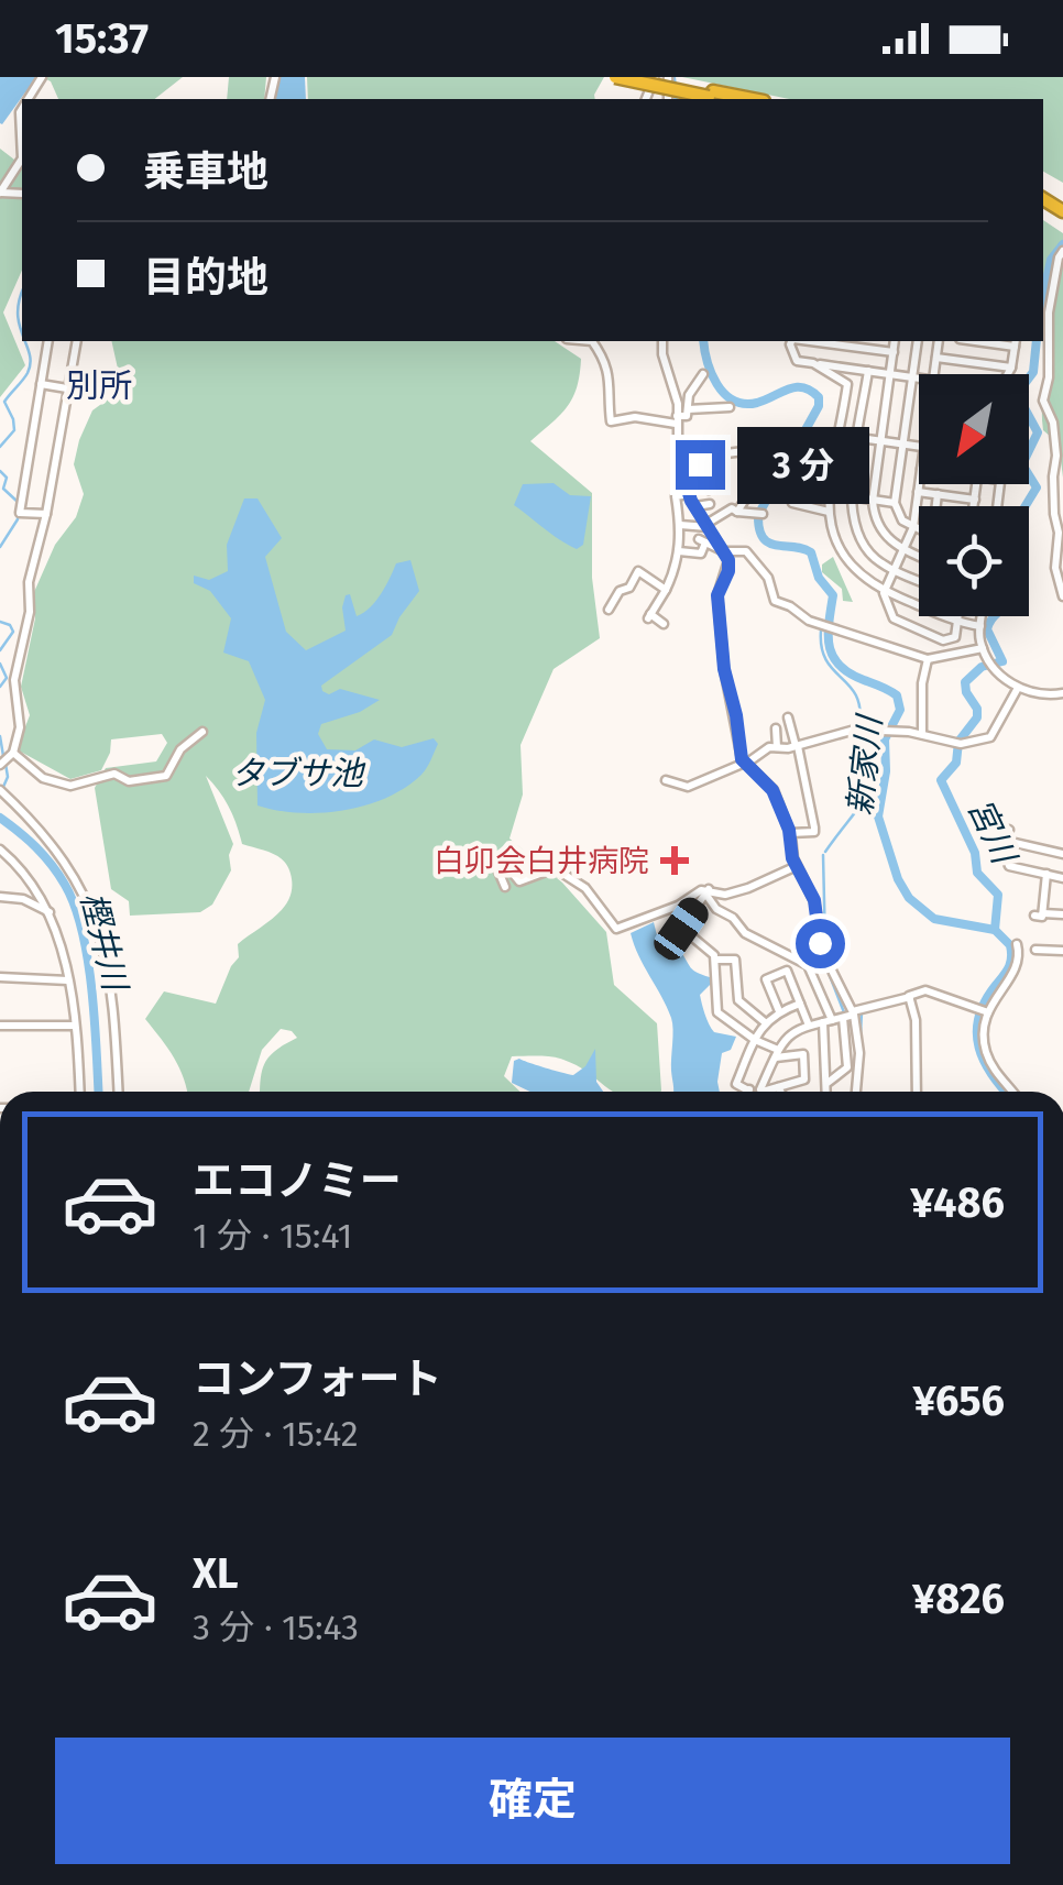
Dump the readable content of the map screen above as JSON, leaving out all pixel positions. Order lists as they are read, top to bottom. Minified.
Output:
{"districts":["別所"],"water":["新家川","タブサ池","宮川","樫井川"],"places":{"health":["白卯会白井病院"]},"north":"bottom left","page":{"status":"15:37","banner":["乗車地","目的地"],"bubble":"3 分","list":[{"name":"エコノミー","note":"1 分 · 15:41","value":"¥486"},{"name":"コンフォート","note":"2 分 · 15:42","value":"¥656"},{"name":"XL","note":"3 分 · 15:43","value":"¥826"}],"buttons":"確定"}}
